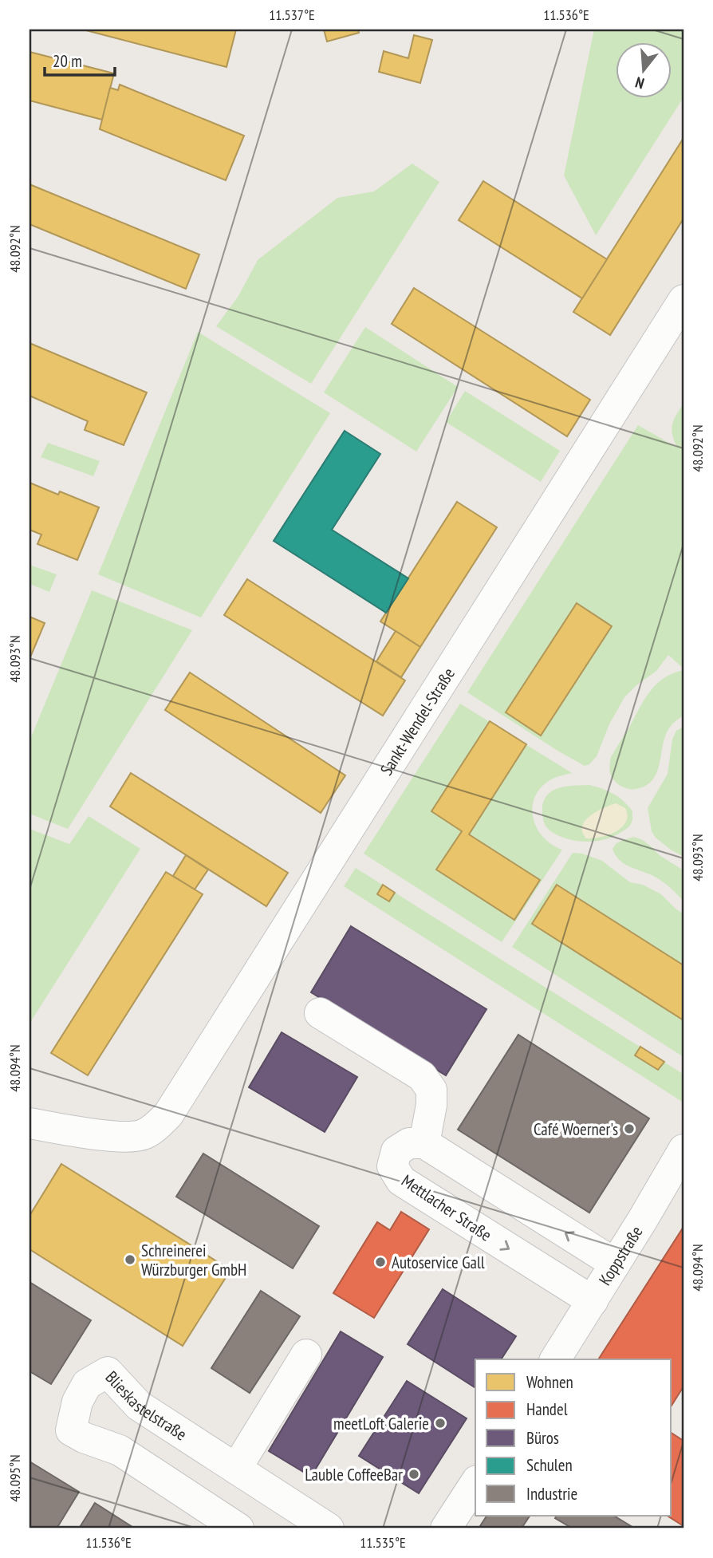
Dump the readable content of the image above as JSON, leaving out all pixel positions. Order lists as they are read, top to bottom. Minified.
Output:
{"streets":{"street":["Sankt-Wendel-Straße","Mettlacher Straße","Koppstraße","Blieskastelstraße"]},"crossings":[["Mettlacher Straße","Koppstraße"]],"places":["Café Woerner's","Schreinerei Würzburger GmbH","Autoservice Gall","meetLoft Galerie","Lauble CoffeeBar"],"legend":["Wohnen","Handel","Büros","Schulen","Industrie"],"scale_bar":"20 m","north":"bottom","coordinates":["11.537°E","11.536°E","48.092°N","48.093°N","48.094°N","48.095°N","11.535°E"]}
